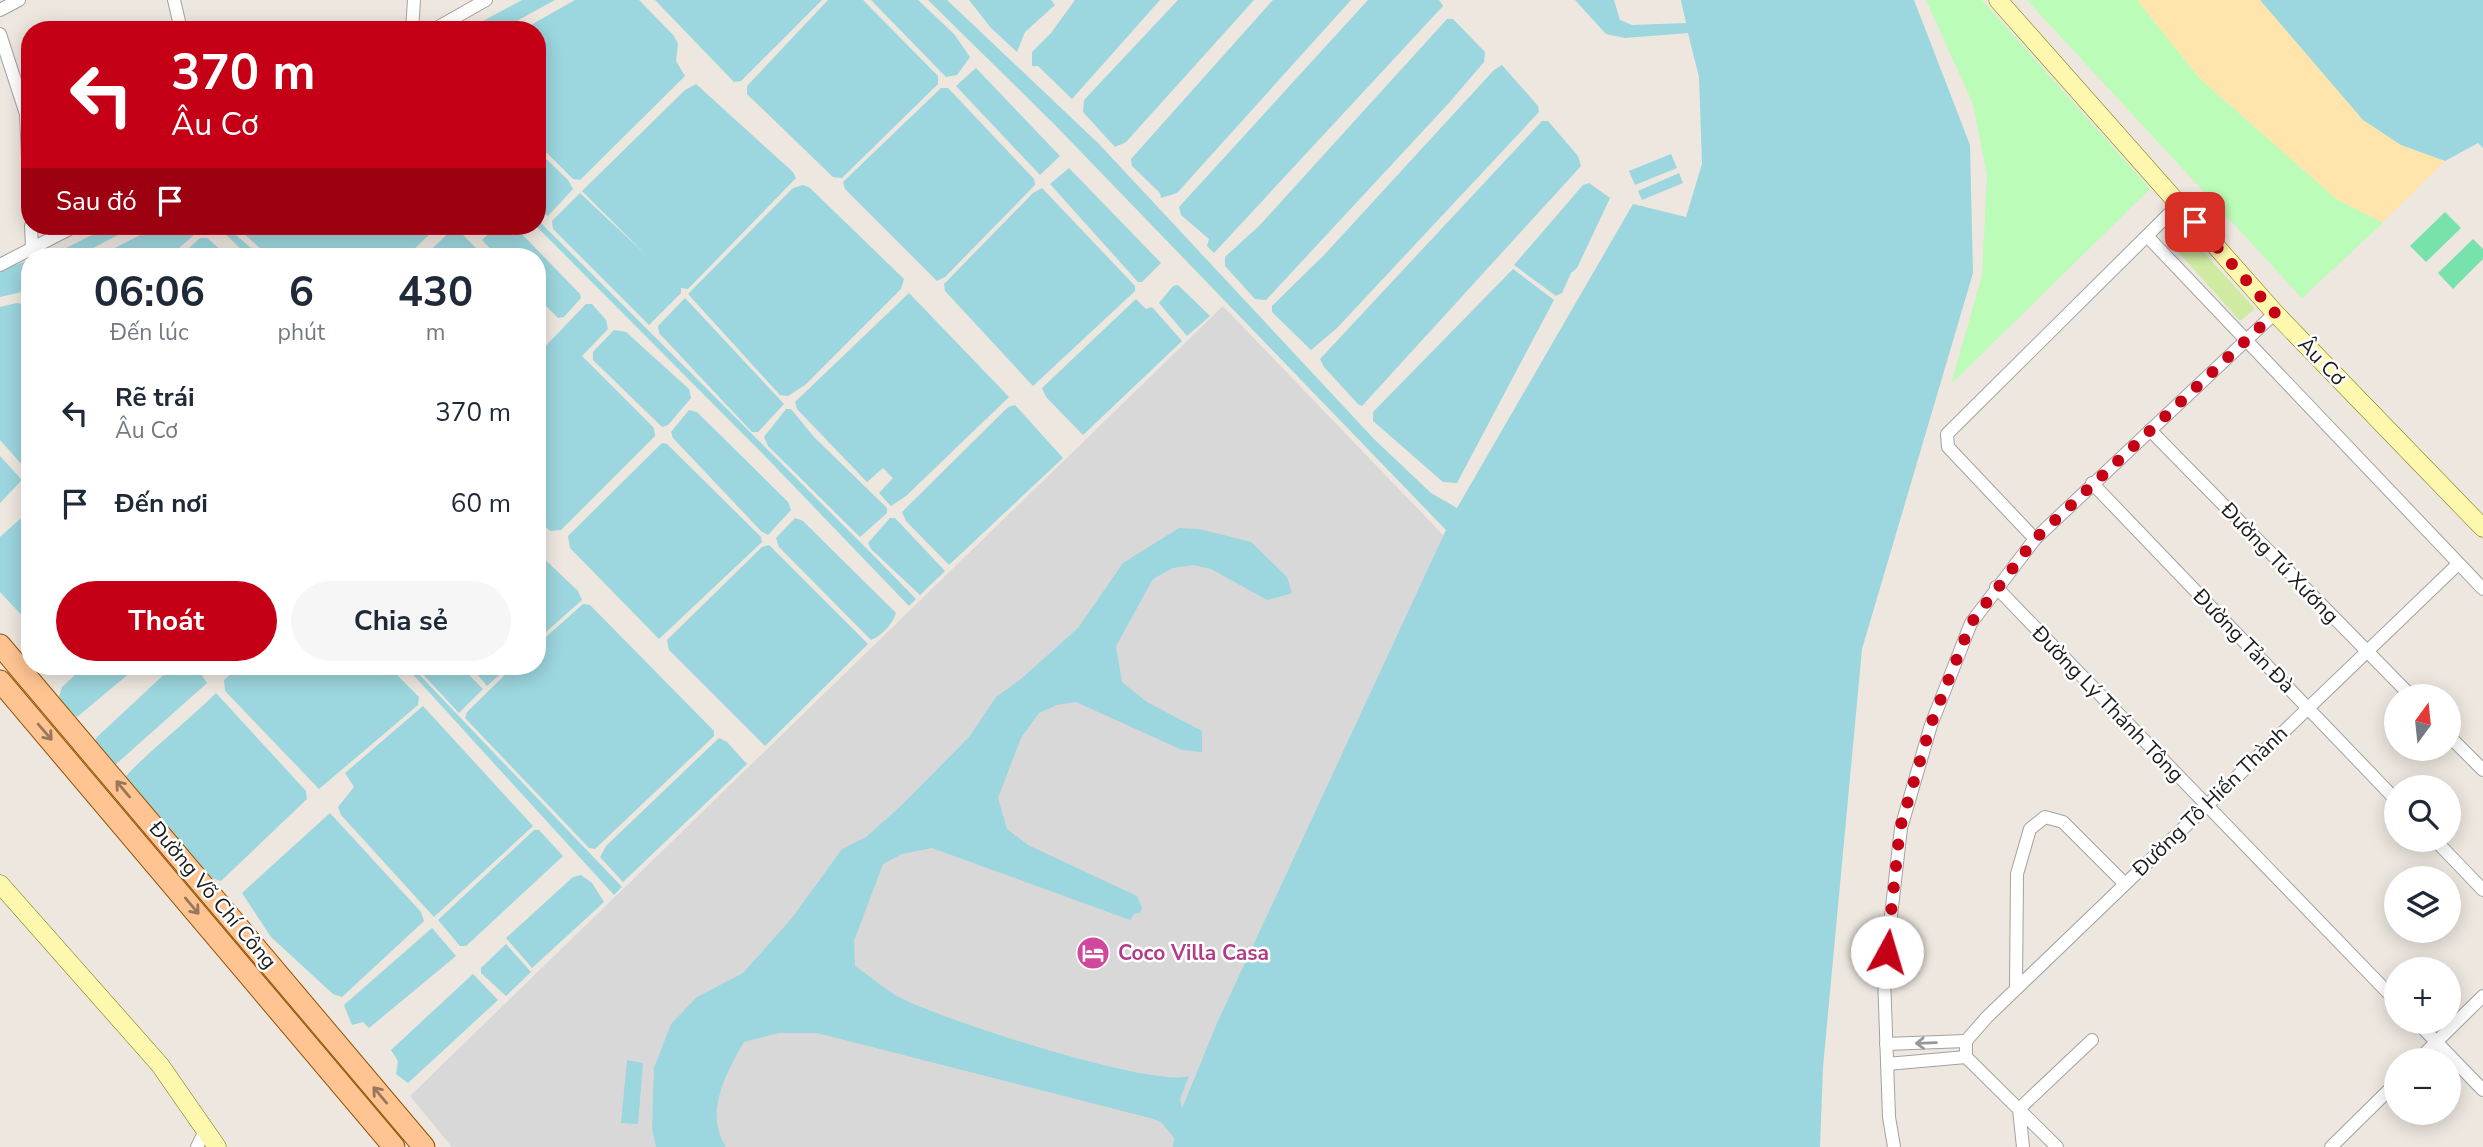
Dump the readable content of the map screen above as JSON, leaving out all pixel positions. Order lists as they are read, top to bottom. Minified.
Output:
{"streets":{"main road":["Âu Cơ","Đường Võ Chí Công"],"street":["Đường Tú Xương","Đường Tản Đà","Đường Lý Thánh Tông","Đường Tô Hiến Thành"]},"crossings":[["Đường Tú Xương","Đường Tô Hiến Thành"],["Đường Tản Đà","Đường Tô Hiến Thành"],["Đường Lý Thánh Tông","Đường Tô Hiến Thành"]],"places":{"hotel":["Coco Villa Casa"]},"north":"top","page":{"turn":["370 m","Âu Cơ"],"then":"Sau đó","eta":["06:06","Đến lúc","6","phút","430","m"],"list":[{"name":"Rẽ trái","note":"Âu Cơ","value":"370 m"},{"name":"Đến nơi","value":"60 m"}],"buttons":["Thoát","Chia sẻ"],"map_buttons":["+","−"]}}
